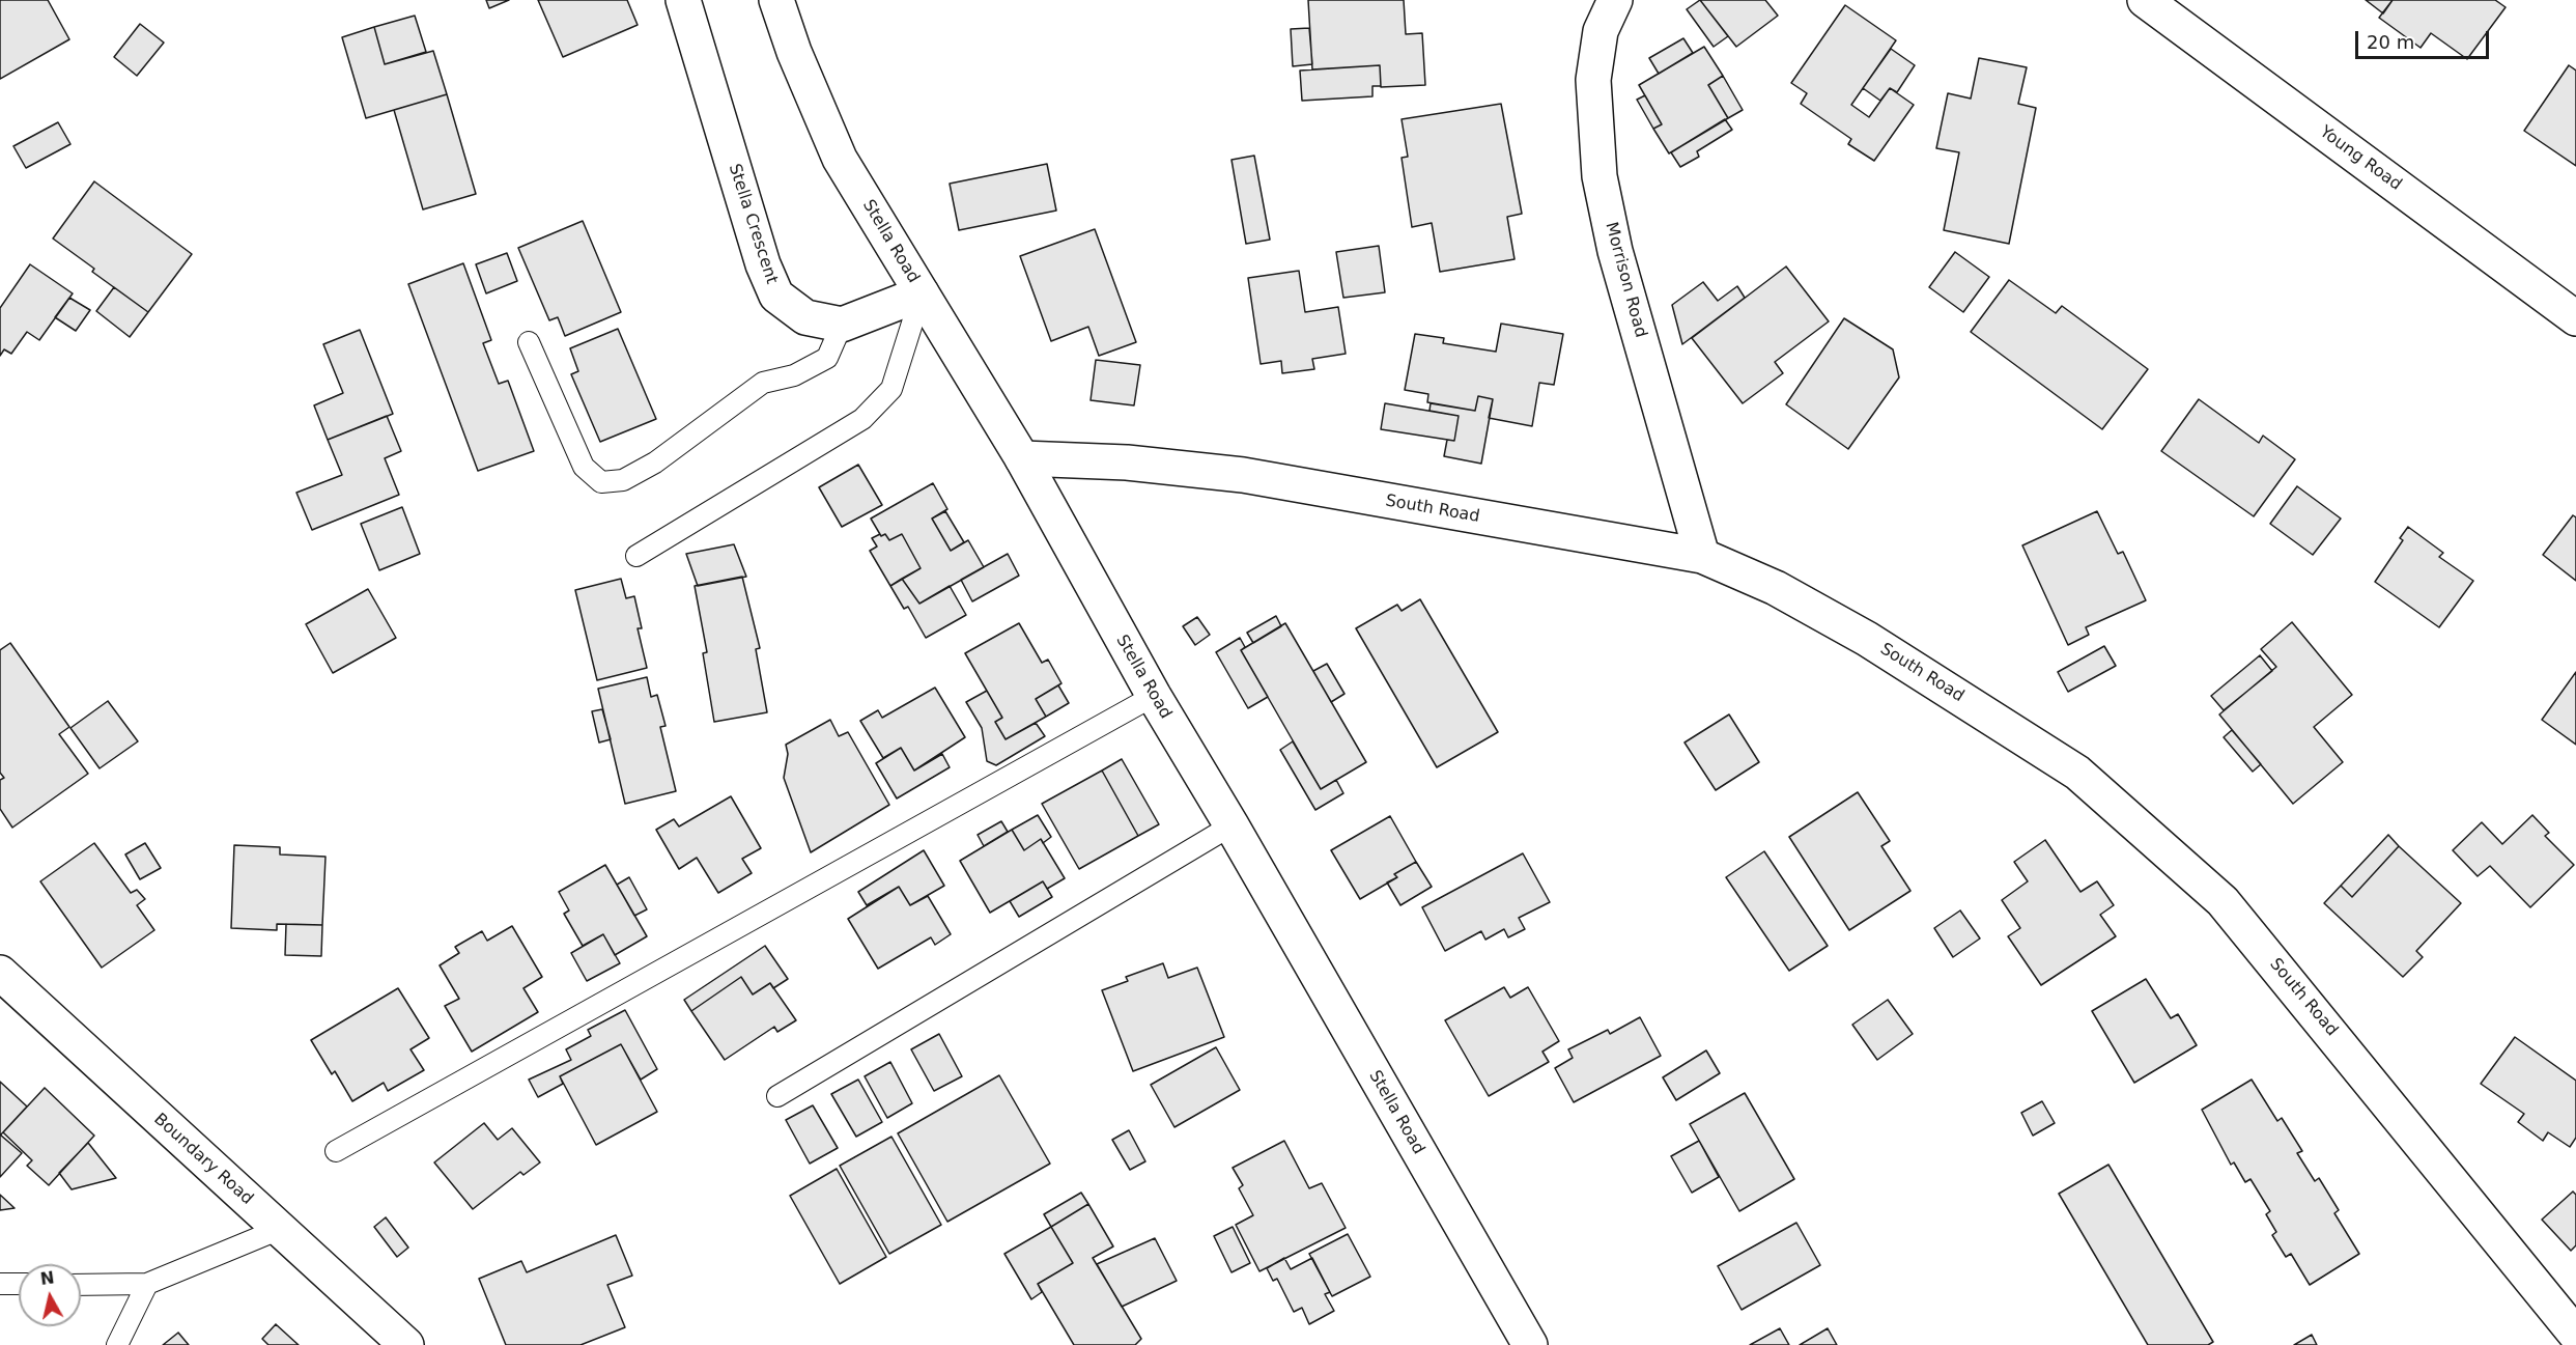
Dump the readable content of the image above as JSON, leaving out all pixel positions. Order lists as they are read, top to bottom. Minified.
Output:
{"streets":{"street":["Young Road","Stella Crescent","Stella Road","Morrison Road","South Road","Boundary Road"]},"crossings":[["Stella Road","South Road"],["Morrison Road","South Road"]],"scale_bar":"20 m","north":"top"}
